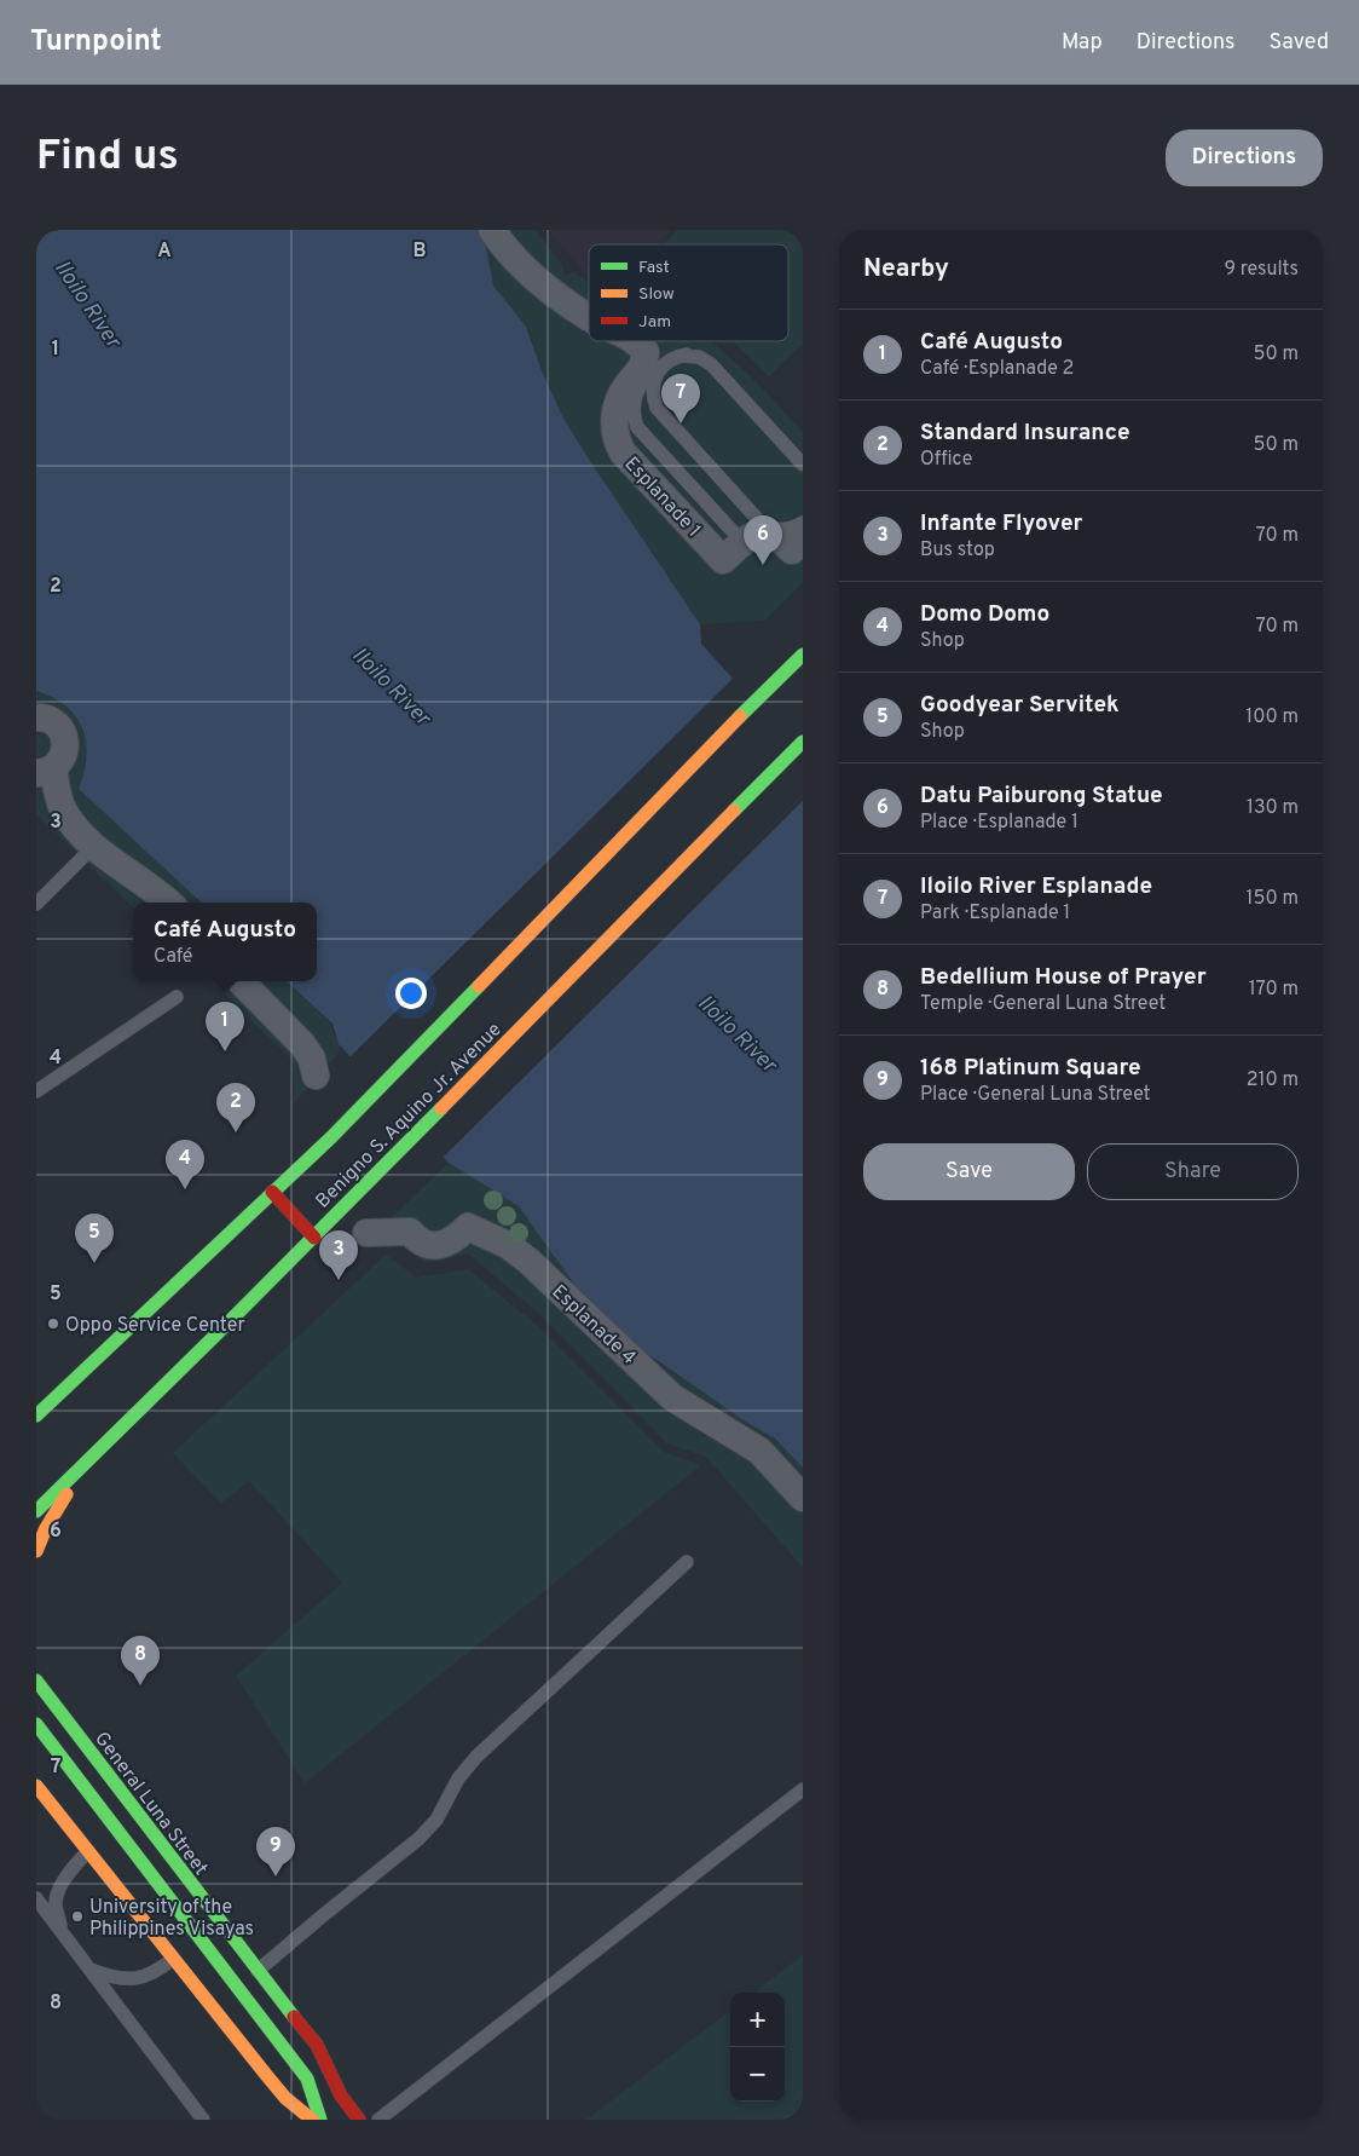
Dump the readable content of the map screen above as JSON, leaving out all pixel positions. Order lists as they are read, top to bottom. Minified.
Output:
{"streets":{"main road":["Benigno S. Aquino Jr. Avenue","General Luna Street"],"street":["Esplanade 1","Esplanade 4"]},"water":["Iloilo River"],"places":["Oppo Service Center","University of the Philippines Visayas"],"legend":["Fast","Slow","Jam"],"page":{"header":"Turnpoint","nav":["Map","Directions","Saved"],"buttons":["Directions",["Save","Share"]],"title":"Find us","heading":["Nearby","9 results"],"list":[{"mark":"1","name":"Café Augusto","note":"Café · Esplanade 2","value":"50 m"},{"mark":"2","name":"Standard Insurance","note":"Office","value":"50 m"},{"mark":"3","name":"Infante Flyover","note":"Bus stop","value":"70 m"},{"mark":"4","name":"Domo Domo","note":"Shop","value":"70 m"},{"mark":"5","name":"Goodyear Servitek","note":"Shop","value":"100 m"},{"mark":"6","name":"Datu Paiburong Statue","note":"Place · Esplanade 1","value":"130 m"},{"mark":"7","name":"Iloilo River Esplanade","note":"Park · Esplanade 1","value":"150 m"},{"mark":"8","name":"Bedellium House of Prayer","note":"Temple · General Luna Street","value":"170 m"},{"mark":"9","name":"168 Platinum Square","note":"Place · General Luna Street","value":"210 m"}],"pins":["7","6","1","2","4","5","3","8","9"],"popup":["Café Augusto","Café"],"map_buttons":["+","−"]},"grid":{"columns":["A","B"],"rows":["1","2","3","4","5","6","7","8"]}}
